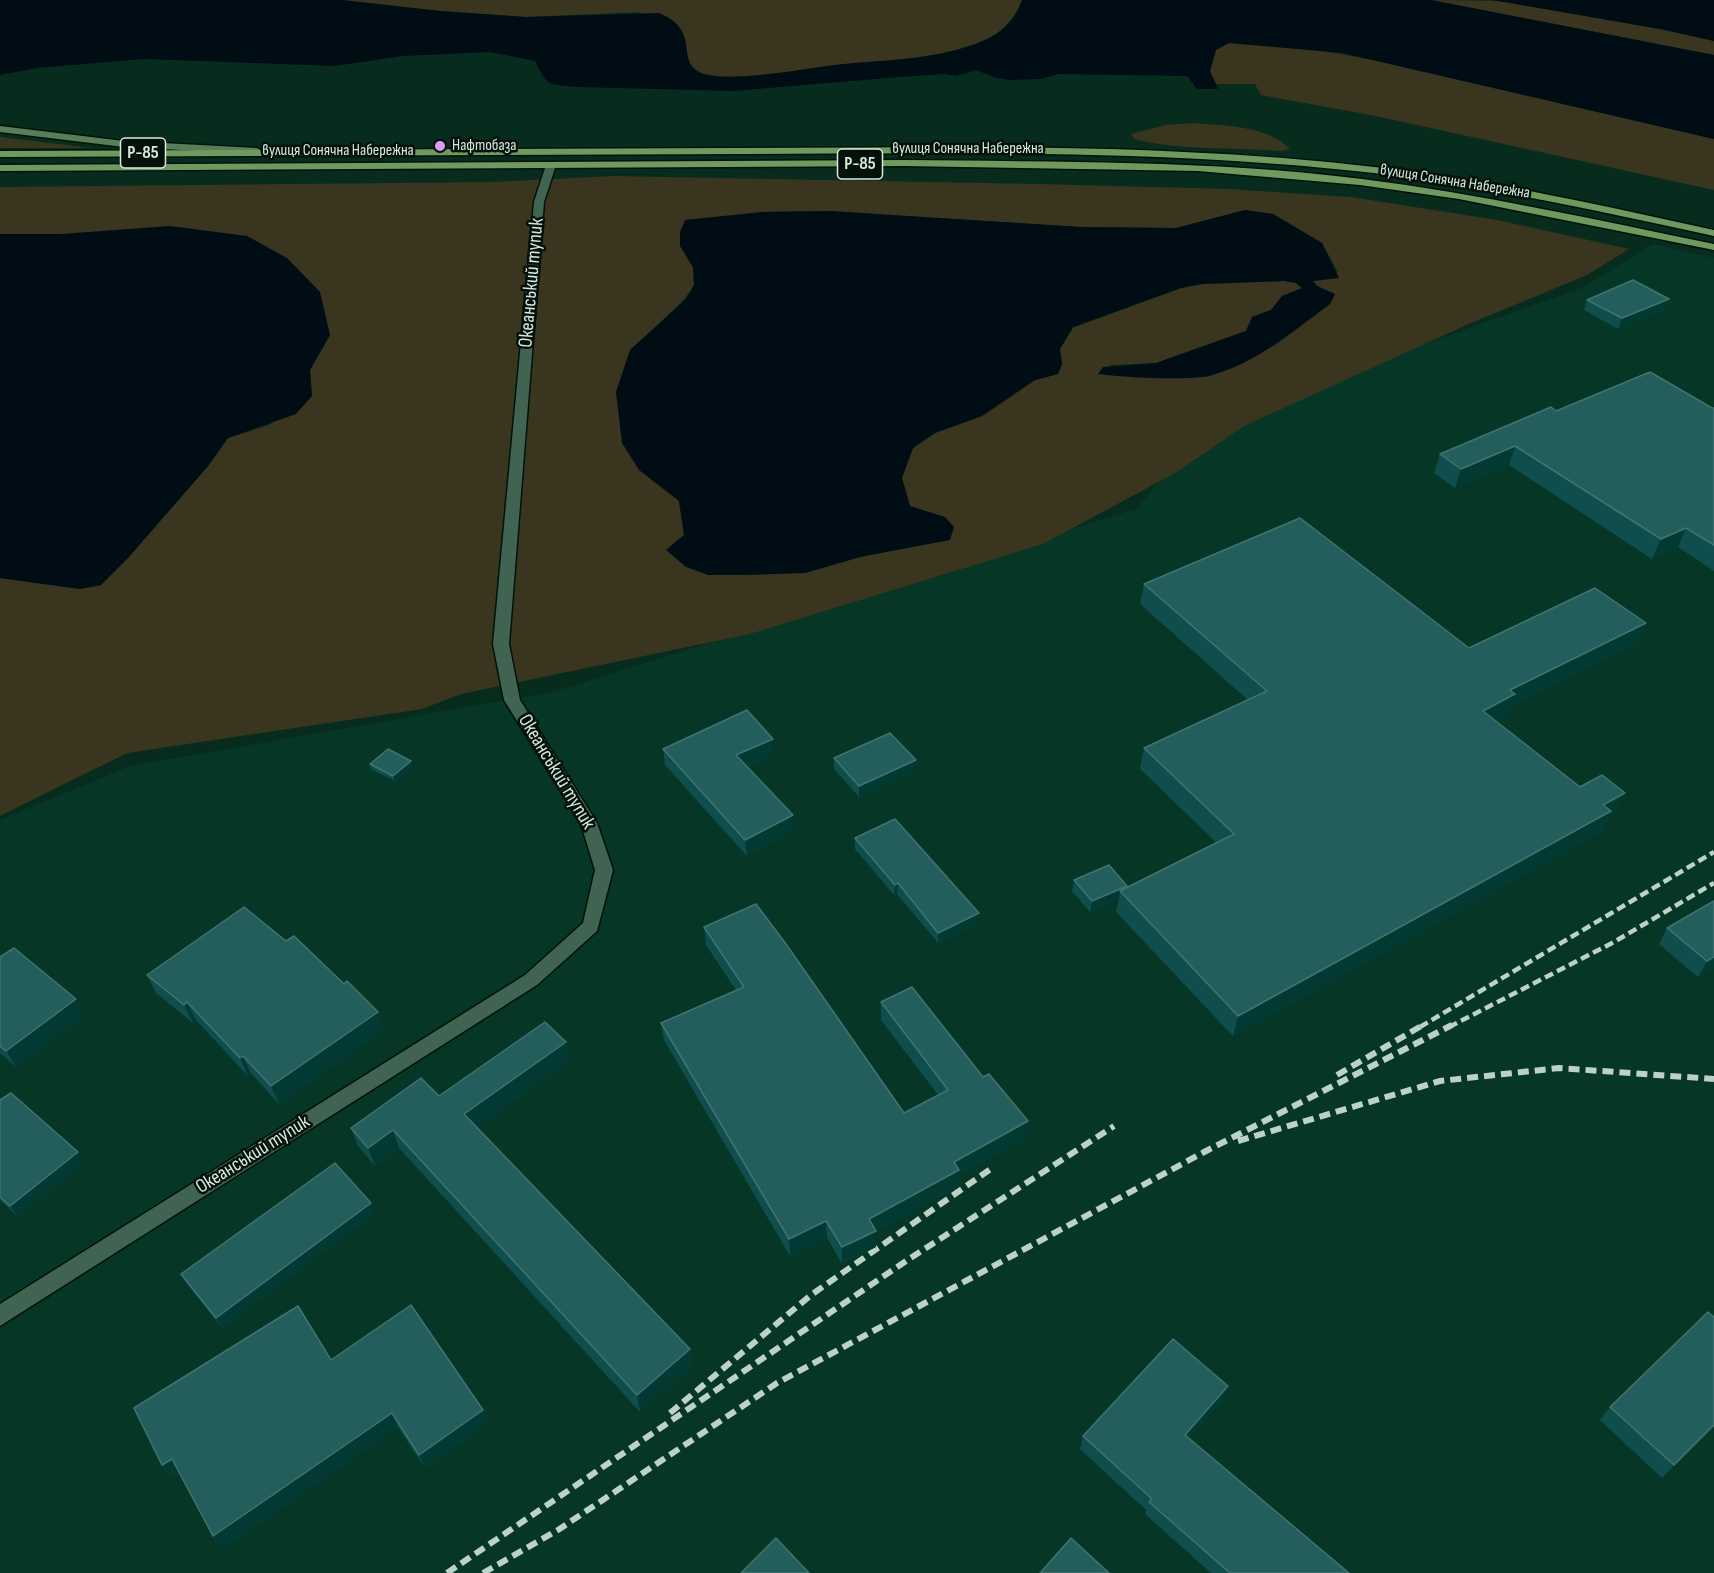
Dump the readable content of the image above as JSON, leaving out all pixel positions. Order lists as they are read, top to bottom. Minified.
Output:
{"streets":{"main road":["вулиця Сонячна Набережна","Р-85"],"street":["Океанський тупик"]},"crossings":[["вулиця Сонячна Набережна","Океанський тупик"]],"places":["Нафтобаза"]}
